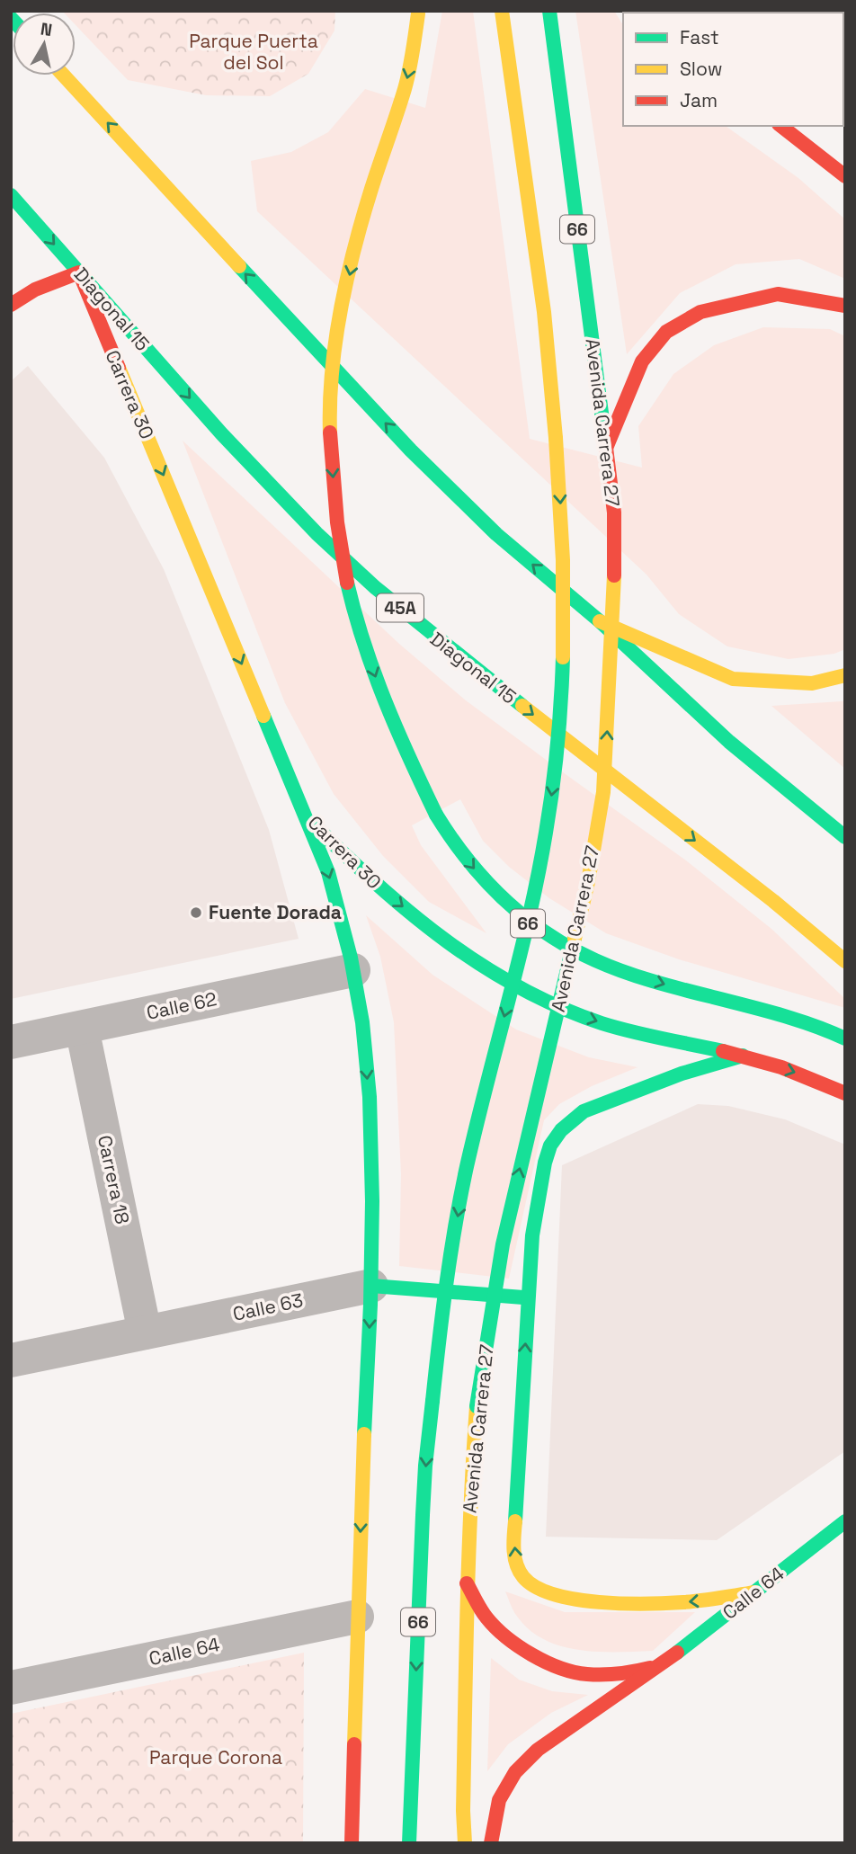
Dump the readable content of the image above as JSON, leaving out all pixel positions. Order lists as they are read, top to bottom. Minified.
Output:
{"streets":{"main road":["66","Diagonal 15","Carrera 30","Avenida Carrera 27","45A","Calle 63","Calle 64"],"street":["Calle 62","Carrera 18"]},"crossings":[["Diagonal 15","Carrera 30"],["Avenida Carrera 27","Calle 64"],["Calle 62","Carrera 18"],["Carrera 18","Calle 63"]],"one_way":["Carrera 30"],"parks":["Parque Puerta del Sol","Parque Corona"],"places":["Fuente Dorada"],"legend":["Fast","Slow","Jam"],"north":"top"}
